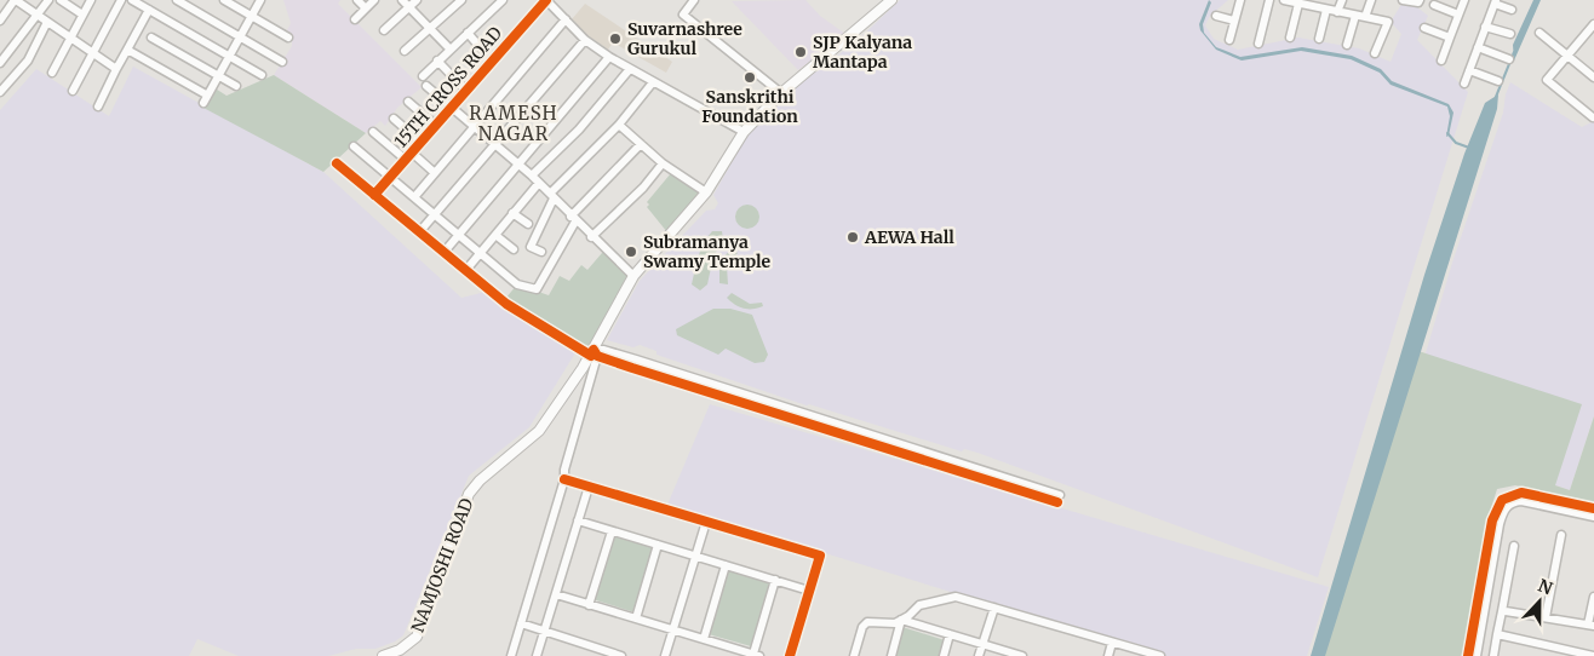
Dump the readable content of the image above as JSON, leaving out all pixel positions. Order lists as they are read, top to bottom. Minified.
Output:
{"streets":{"main road":["NAMJOSHI ROAD"],"street":["15TH CROSS ROAD"]},"districts":["RAMESH NAGAR"],"places":["Suvarnashree Gurukul","SJP Kalyana Mantapa","Sanskrithi Foundation","AEWA Hall","Subramanya Swamy Temple"],"north":"top"}
